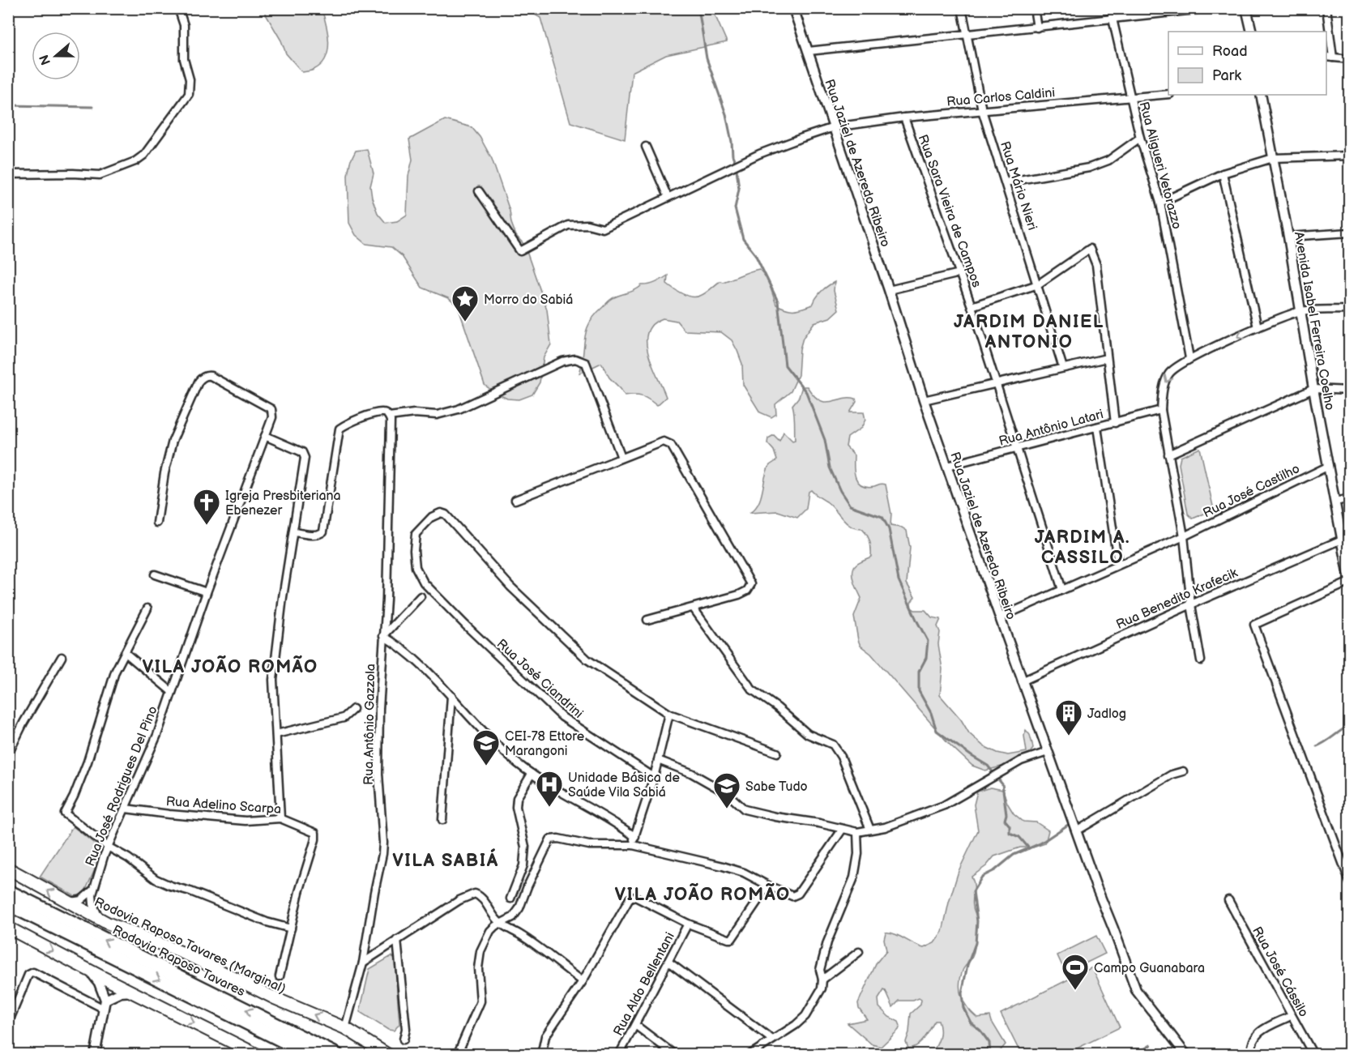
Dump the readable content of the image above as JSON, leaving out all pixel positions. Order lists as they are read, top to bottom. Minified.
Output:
{"streets":{"highway":["Rodovia Raposo Tavares (Marginal)","Rodovia Raposo Tavares"],"street":["Rua Carlos Caldini","Rua Jaziel de Azeredo Ribeiro","Rua Aligueri Vetorazzo","Rua Mário Nieri","Rua Sara Vieira de Campos","Avenida Isabel Ferreira Coelho","Rua Antônio Latari","Rua José Castilho","Rua Benedito Krafecik","Rua José Ciandrini","Rua Antônio Gazzola","Rua José Rodrigues Del Pino","Rua Adelino Scarpa","Rua José Cássilo","Rua Aldo Bellentani"]},"crossings":[["Rua Carlos Caldini","Rua Jaziel de Azeredo Ribeiro"],["Rua Carlos Caldini","Rua Aligueri Vetorazzo"],["Rua Carlos Caldini","Rua Mário Nieri"],["Rua Carlos Caldini","Rua Sara Vieira de Campos"],["Rua Jaziel de Azeredo Ribeiro","Rua Antônio Latari"],["Rua Jaziel de Azeredo Ribeiro","Rua José Castilho"],["Rua Jaziel de Azeredo Ribeiro","Rua Benedito Krafecik"],["Rua Sara Vieira de Campos","Rua Antônio Latari"],["Rua Sara Vieira de Campos","Rua José Castilho"],["Avenida Isabel Ferreira Coelho","Rua José Castilho"],["Avenida Isabel Ferreira Coelho","Rua Benedito Krafecik"],["Rua Antônio Gazzola","Rodovia Raposo Tavares (Marginal)"],["Rua José Rodrigues Del Pino","Rua Adelino Scarpa"],["Rua José Rodrigues Del Pino","Rodovia Raposo Tavares (Marginal)"]],"districts":["JARDIM DANIEL ANTONIO","JARDIM A. CASSILO","VILA JOÃO ROMÃO","VILA SABIÁ","VILA JOÃO ROMÃO"],"places":{"place":["Morro do Sabiá"],"church":["Igreja Presbiteriana Ebenezer"],"building":["Jadlog"],"school or university":["CEI-78 Ettore Marangoni","Sabe Tudo"],"hospital":["Unidade Básica de Saúde Vila Sabiá"],"sports":["Campo Guanabara"]},"legend":["Road","Park"],"north":"left"}
